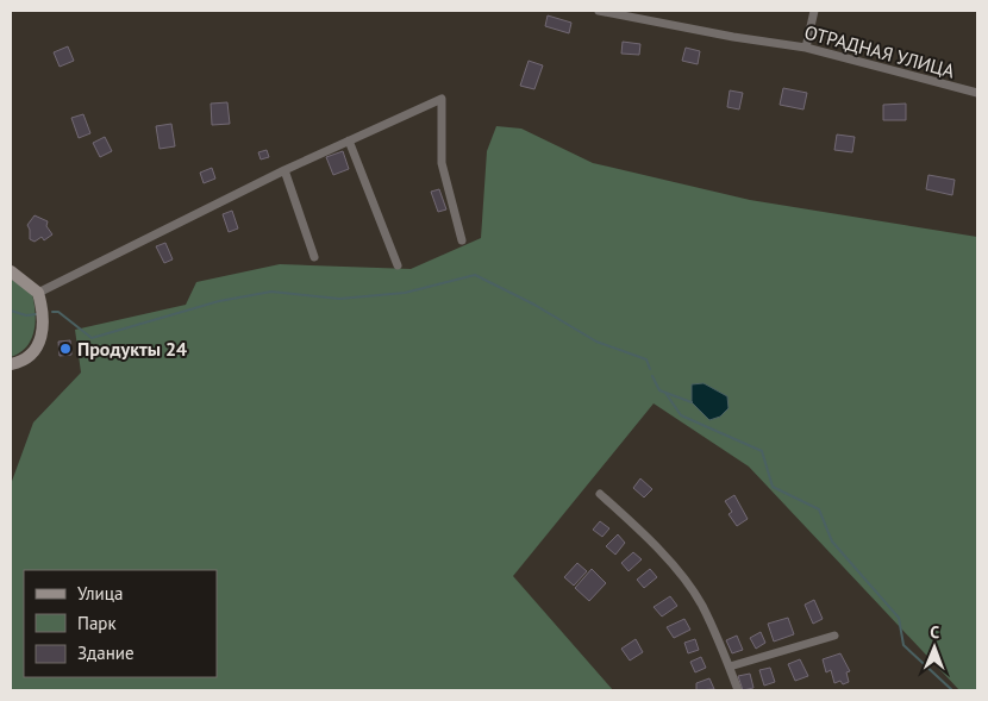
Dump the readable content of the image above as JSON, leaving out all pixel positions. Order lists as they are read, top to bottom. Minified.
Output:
{"streets":{"street":["ОТРАДНАЯ УЛИЦА"]},"places":["Продукты 24"],"legend":["Улица","Парк","Здание"],"north":"top"}
